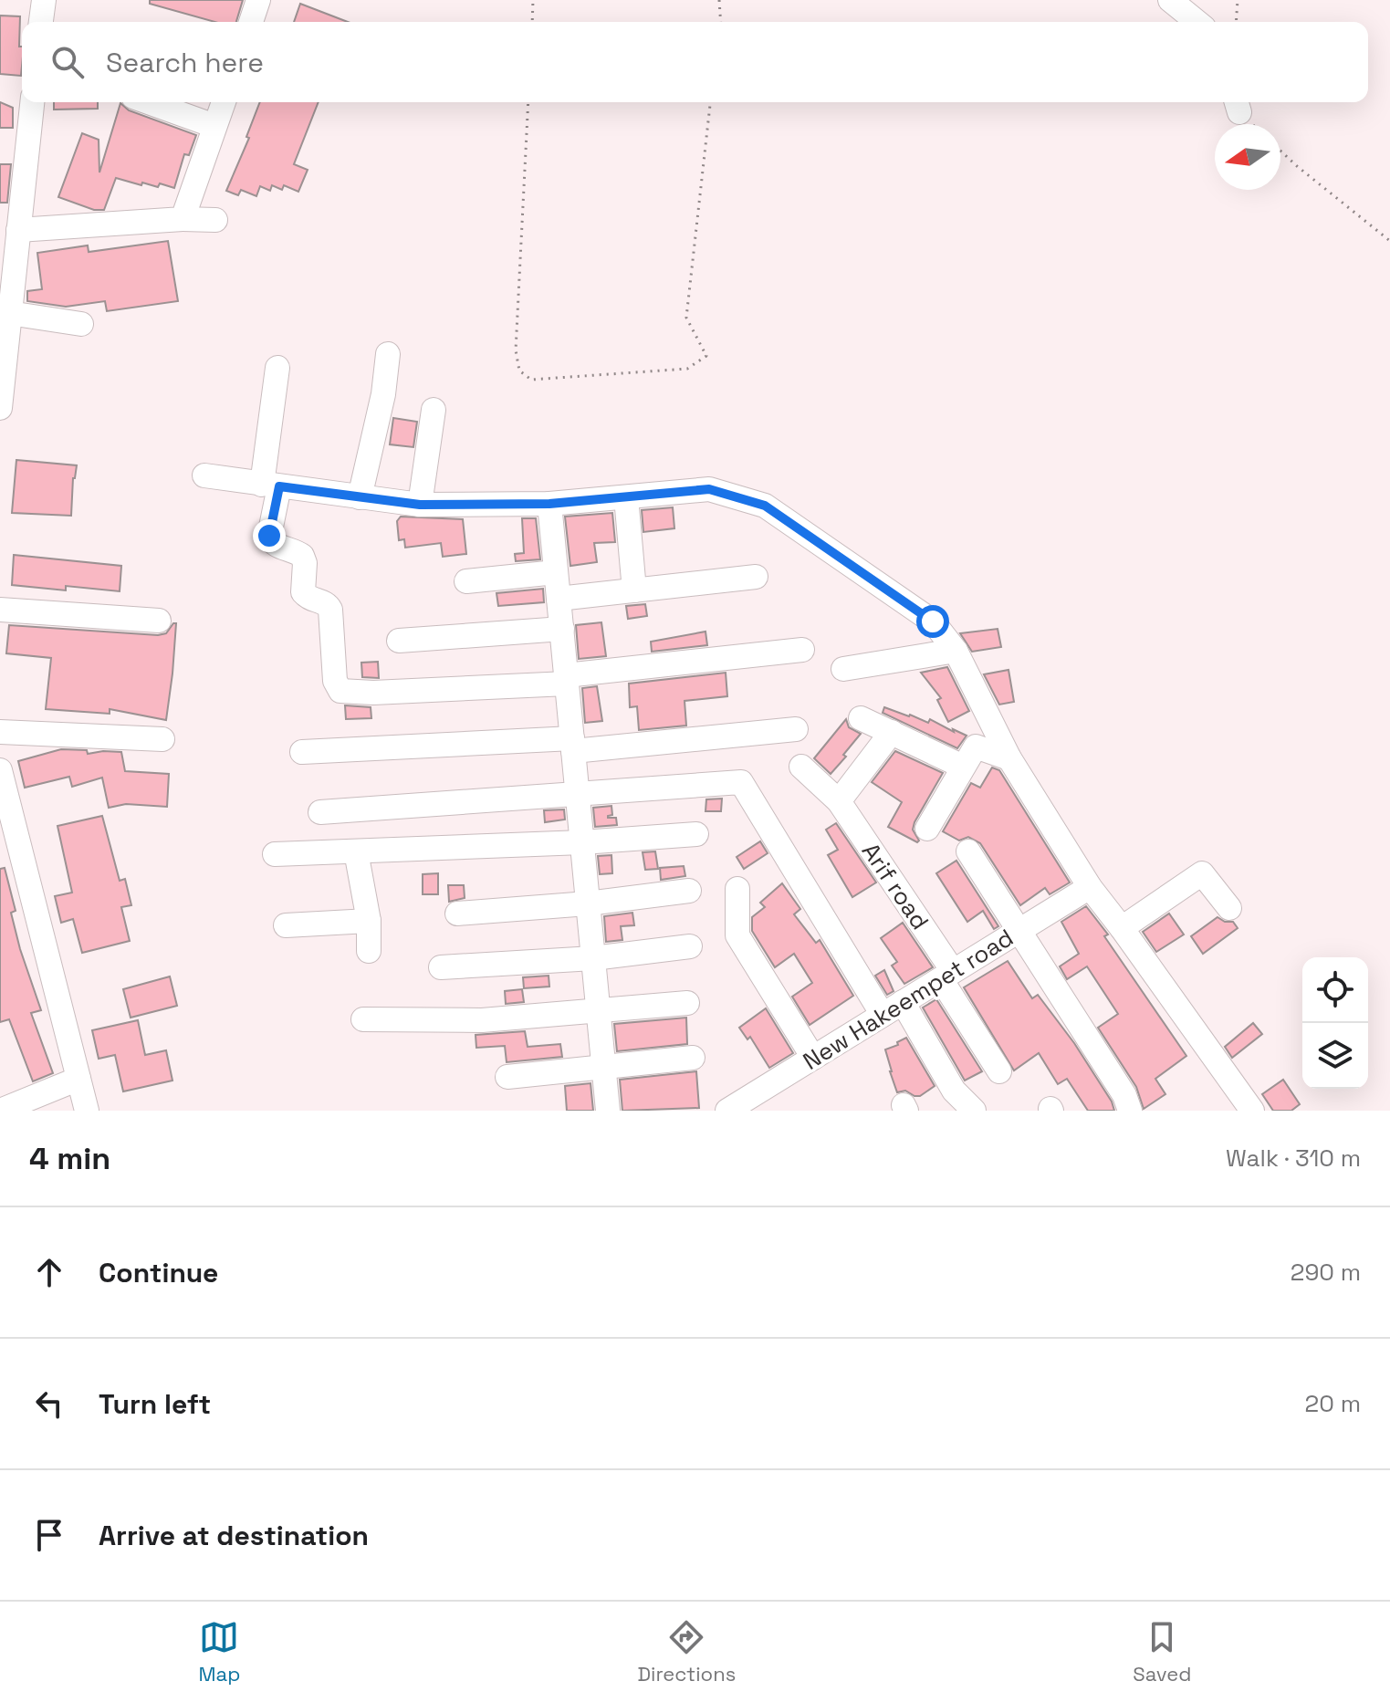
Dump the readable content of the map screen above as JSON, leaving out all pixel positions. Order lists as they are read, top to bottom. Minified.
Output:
{"streets":{"street":["Arif road","New Hakeempet road"]},"crossings":[["Arif road","New Hakeempet road"]],"north":"left","page":{"search":"Search here","heading":["4 min","Walk · 310 m"],"list":[["Continue","290 m"],["Turn left","20 m"],"Arrive at destination"],"nav":["Map","Directions","Saved"]}}
